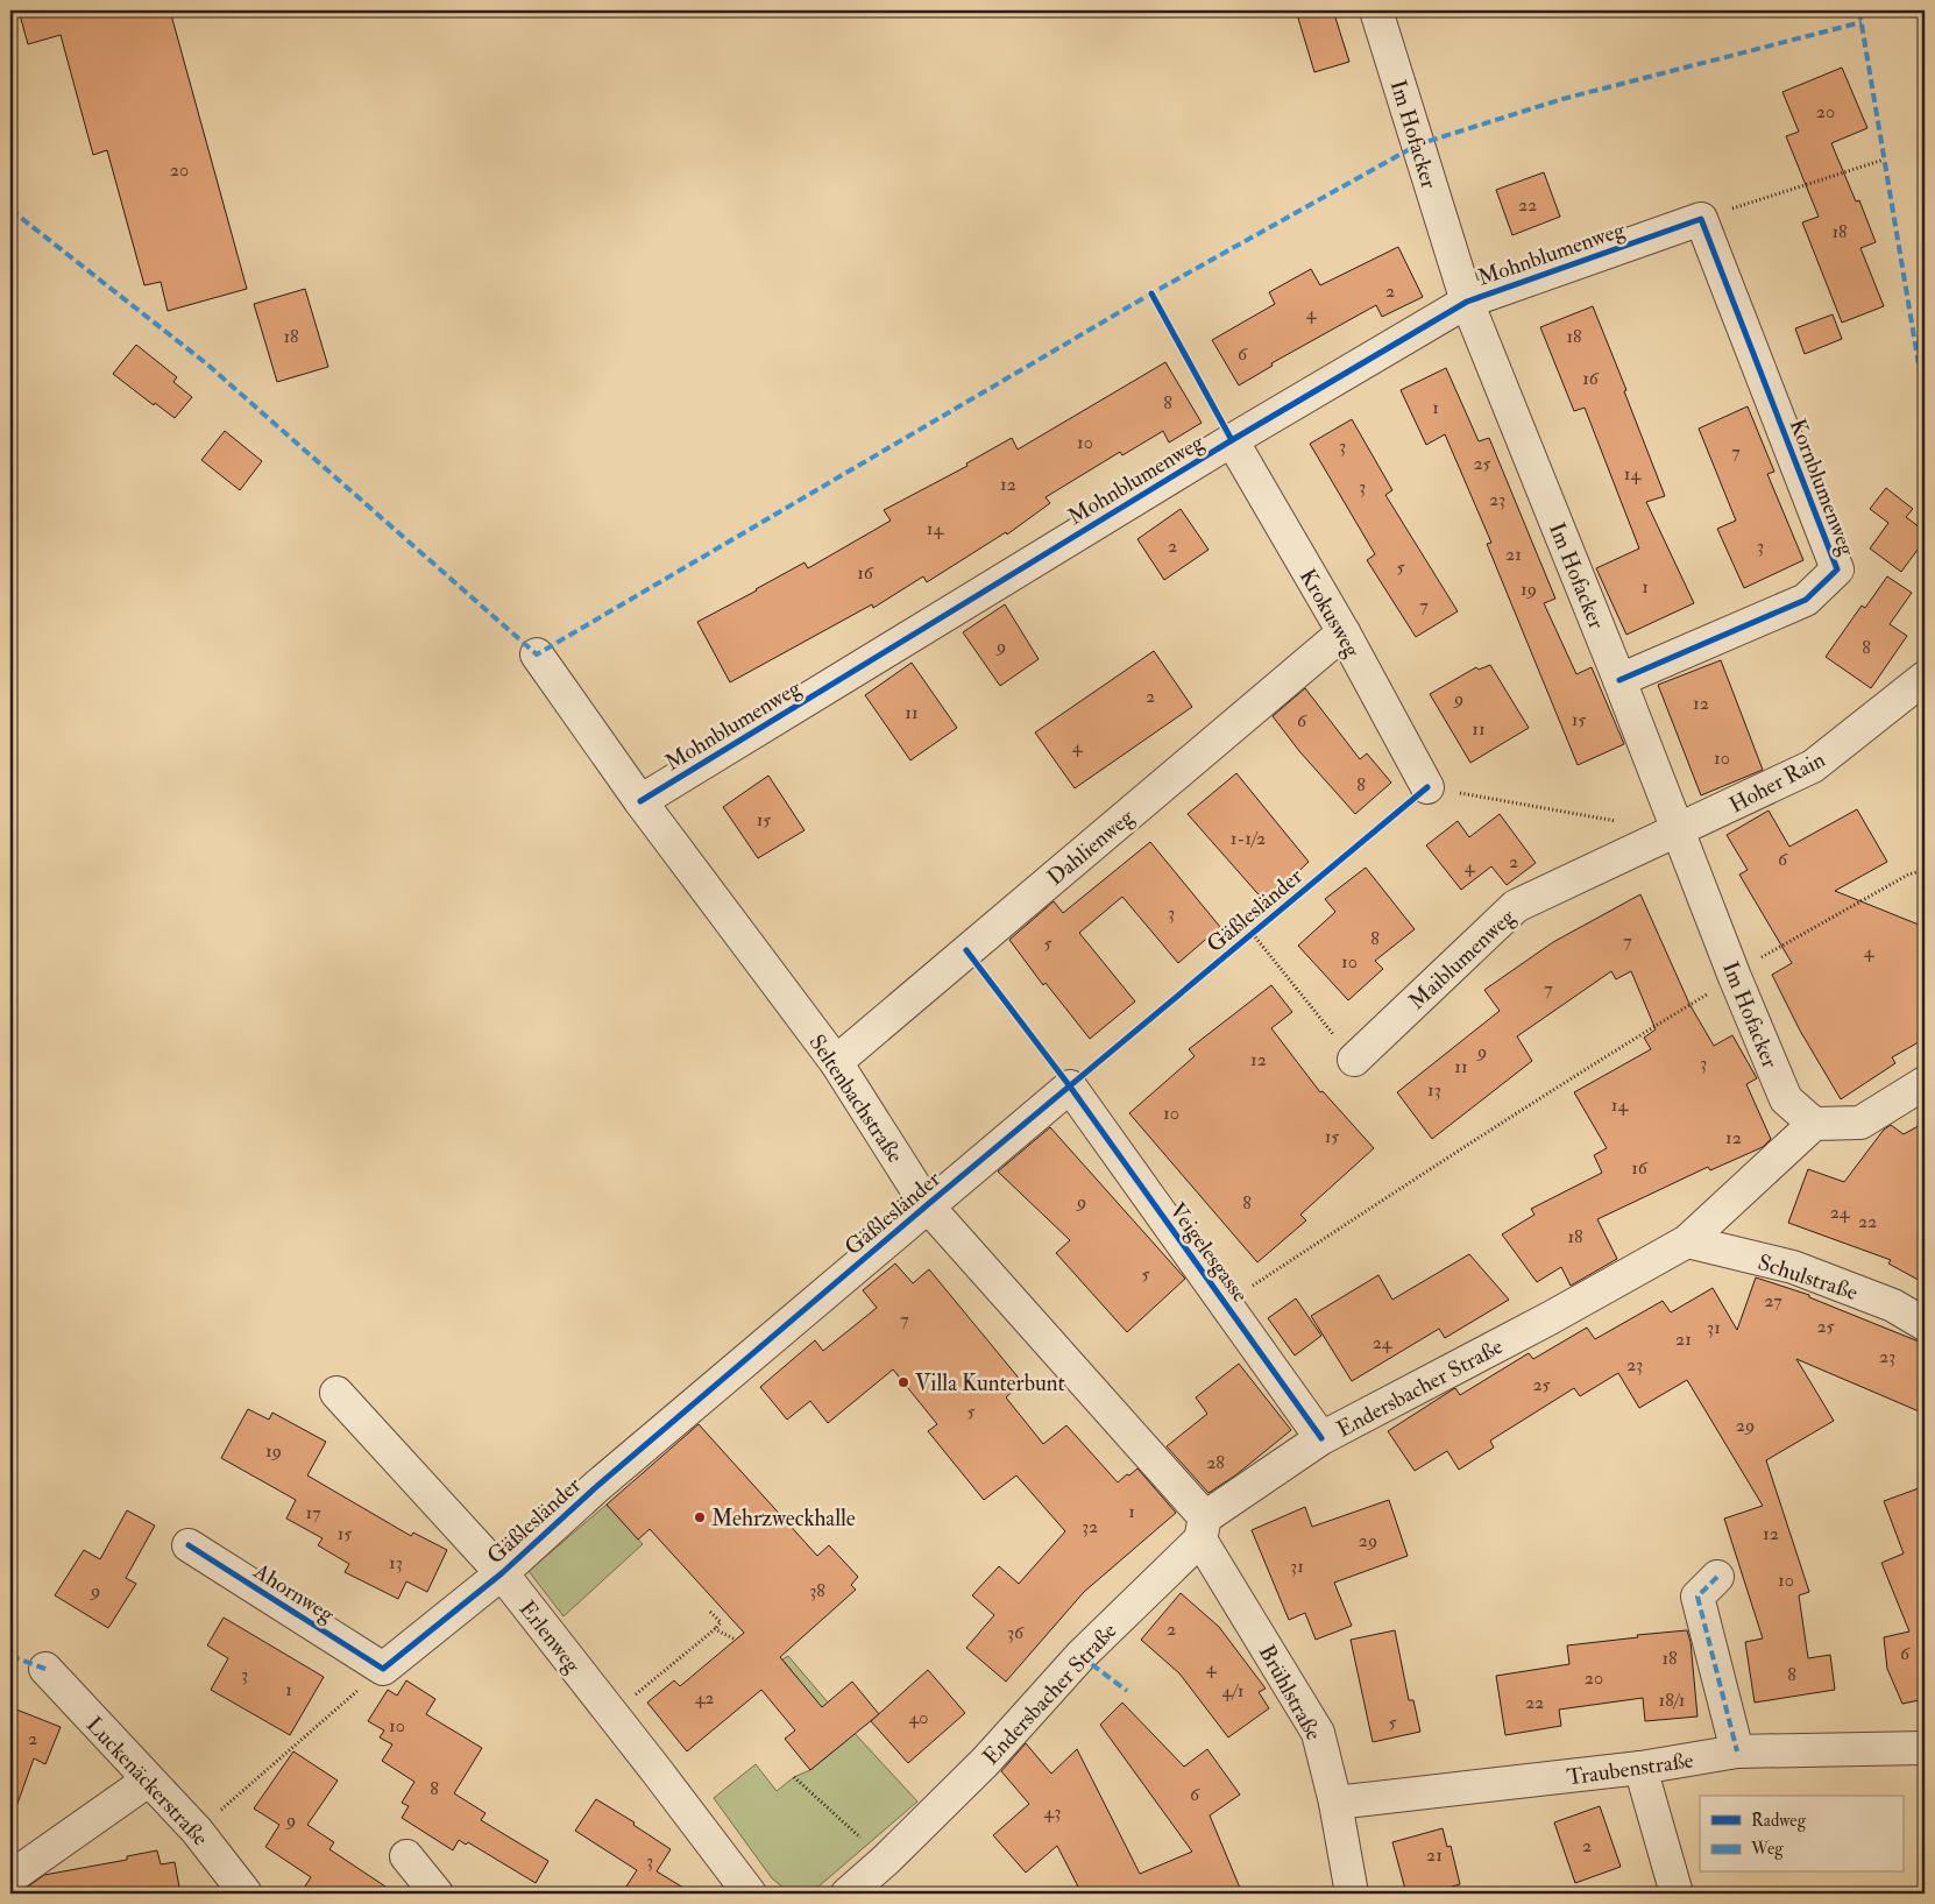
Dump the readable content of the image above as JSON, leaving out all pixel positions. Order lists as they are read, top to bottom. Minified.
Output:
{"streets":{"street":["Im Hofacker","Mohnblumenweg","Kornblumenweg","Krokusweg","Hoher Rain","Dahlienweg","Gäßlesländer","Maiblumenweg","Seltenbachstraße","Veigelesgasse","Schulstraße","Endersbacher Straße","Ahornweg","Erlenweg","Brühlstraße","Traubenstraße","Luckenäckerstraße"]},"crossings":[["Im Hofacker","Mohnblumenweg"],["Im Hofacker","Kornblumenweg"],["Im Hofacker","Hoher Rain"],["Im Hofacker","Maiblumenweg"],["Im Hofacker","Endersbacher Straße"],["Mohnblumenweg","Kornblumenweg"],["Mohnblumenweg","Krokusweg"],["Mohnblumenweg","Seltenbachstraße"],["Krokusweg","Dahlienweg"],["Krokusweg","Gäßlesländer"],["Hoher Rain","Maiblumenweg"],["Dahlienweg","Seltenbachstraße"],["Gäßlesländer","Seltenbachstraße"],["Gäßlesländer","Veigelesgasse"],["Gäßlesländer","Ahornweg"],["Gäßlesländer","Erlenweg"],["Seltenbachstraße","Endersbacher Straße"],["Seltenbachstraße","Brühlstraße"],["Veigelesgasse","Endersbacher Straße"],["Schulstraße","Endersbacher Straße"],["Endersbacher Straße","Brühlstraße"],["Brühlstraße","Traubenstraße"]],"places":["Villa Kunterbunt","Mehrzweckhalle"],"house_numbers":["20","20","22","18","2","4","18","18","6","16","8","1","10","3","7","25","14","12","3","23","14","2","3","21","5","16","1","19","7","9","8","2","9","12","11","15","6","11","4","10","8","15","1-1/2","6","2","4","3","8","7","5","4","10","7","9","12","3","11","13","14","10","15","12","16","9","8","24","22","18","5","27","7","25","31","21","24","23","23","25","5","29","19","28","1","17","32","15","12","29","13","31","10","9","38","2","36","6","18","4","3","8","20","1","4/1","42","18/1","22","40","5","10","2","8","6","43","9","2","21","3"],"legend":["Radweg","Weg"]}
